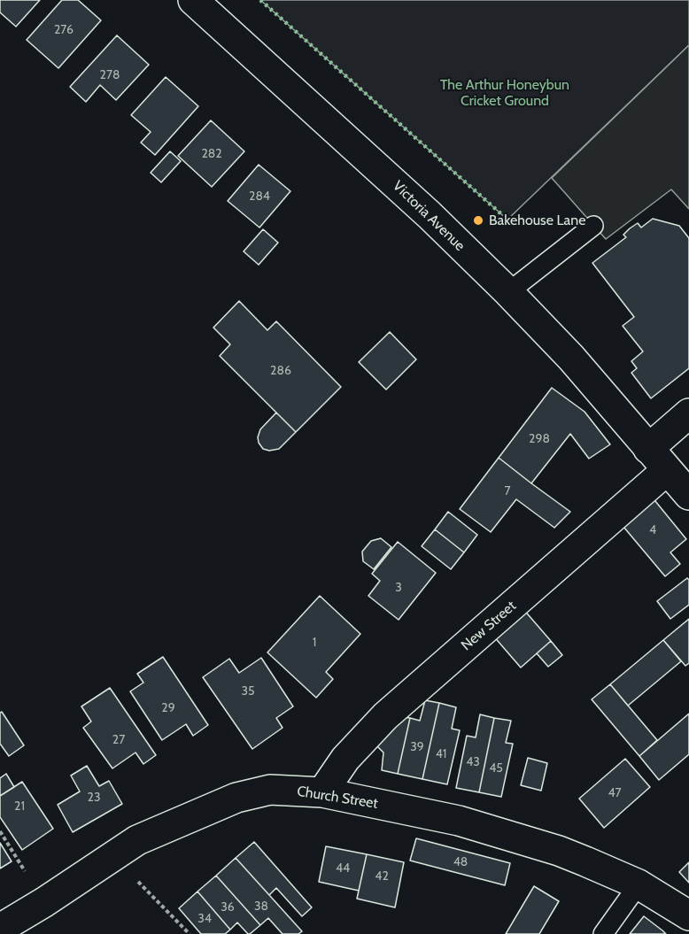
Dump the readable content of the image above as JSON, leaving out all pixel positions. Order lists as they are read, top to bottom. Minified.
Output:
{"streets":{"street":["Victoria Avenue","New Street","Church Street"]},"crossings":[["Victoria Avenue","New Street"],["New Street","Church Street"]],"parks":["The Arthur Honeybun Cricket Ground"],"places":["Bakehouse Lane"],"house_numbers":["276","278","282","284","286","298","7","4","3","1","35","29","27","39","41","43","45","47","23","21","48","44","42","38","36","34"]}
